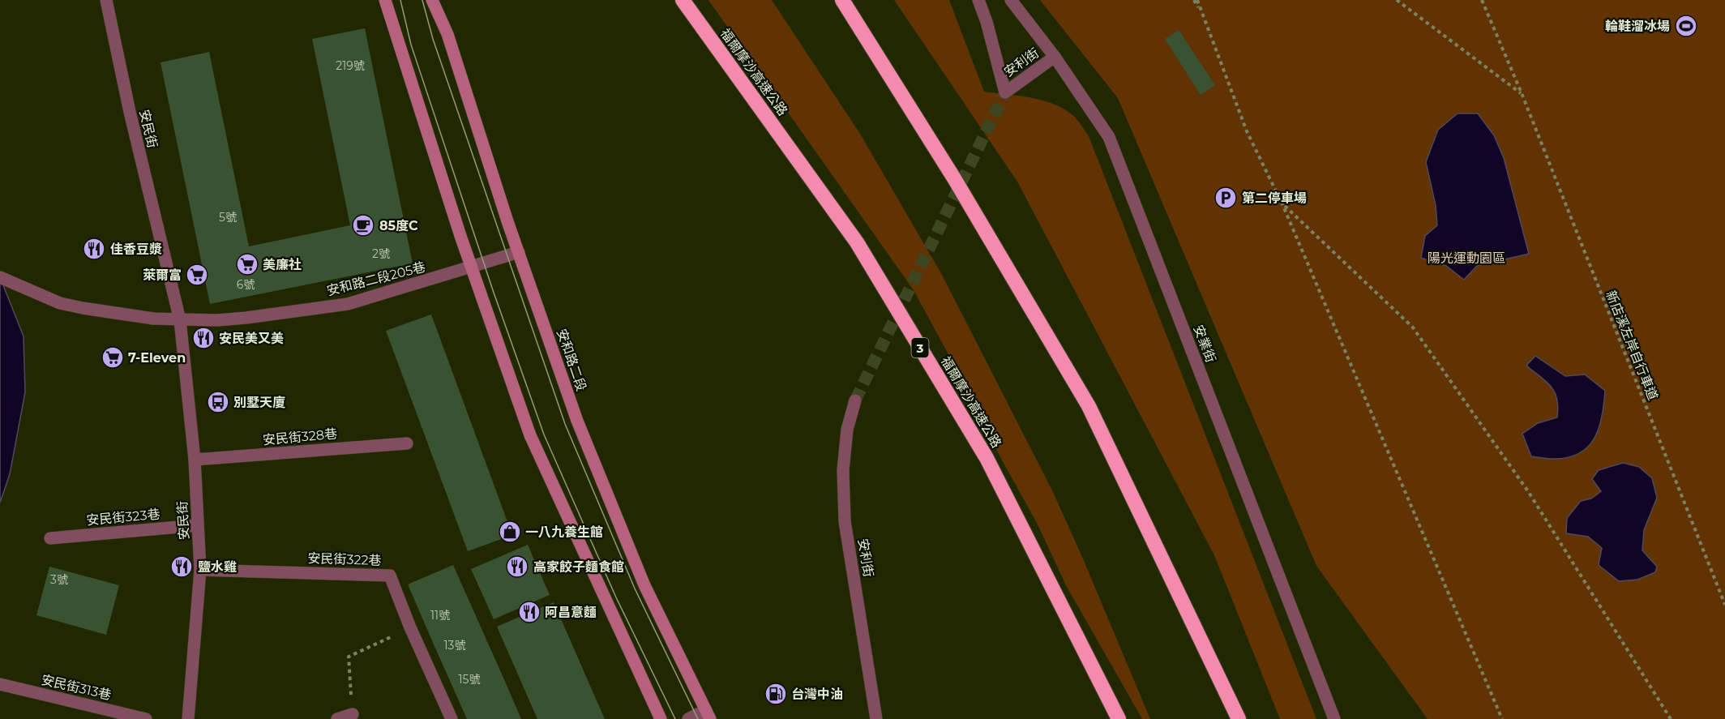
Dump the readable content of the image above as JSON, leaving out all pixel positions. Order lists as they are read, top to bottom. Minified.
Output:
{"streets":{"highway":["福爾摩沙高速公路","3"],"main road":["安和路二段"],"street":["安利街","安民街","安和路二段205巷","安業街","安民街328巷","安民街323巷","安民街322巷","安民街313巷"],"path":["新店溪左岸自行車道"]},"crossings":[["安利街","安業街"],["安民街","安和路二段205巷"],["安民街","安民街328巷"],["安民街","安民街323巷"],["安民街","安民街322巷"],["安和路二段205巷","安和路二段"]],"parks":["陽光運動園區"],"places":{"sports":["輪鞋溜冰場"],"parking":["第二停車場"],"cafe":["85度C"],"restaurant":["佳香豆漿","安民美又美","鹽水雞","高家餃子麵食館","阿昌意麵"],"supermarket":["美廉社","萊爾富","7-Eleven"],"bus stop":["別墅天廈"],"shop":["一八九養生館"],"fuel station":["台灣中油"]},"house_numbers":["219號","5號","2號","6號","3號","11號","13號","15號"]}
